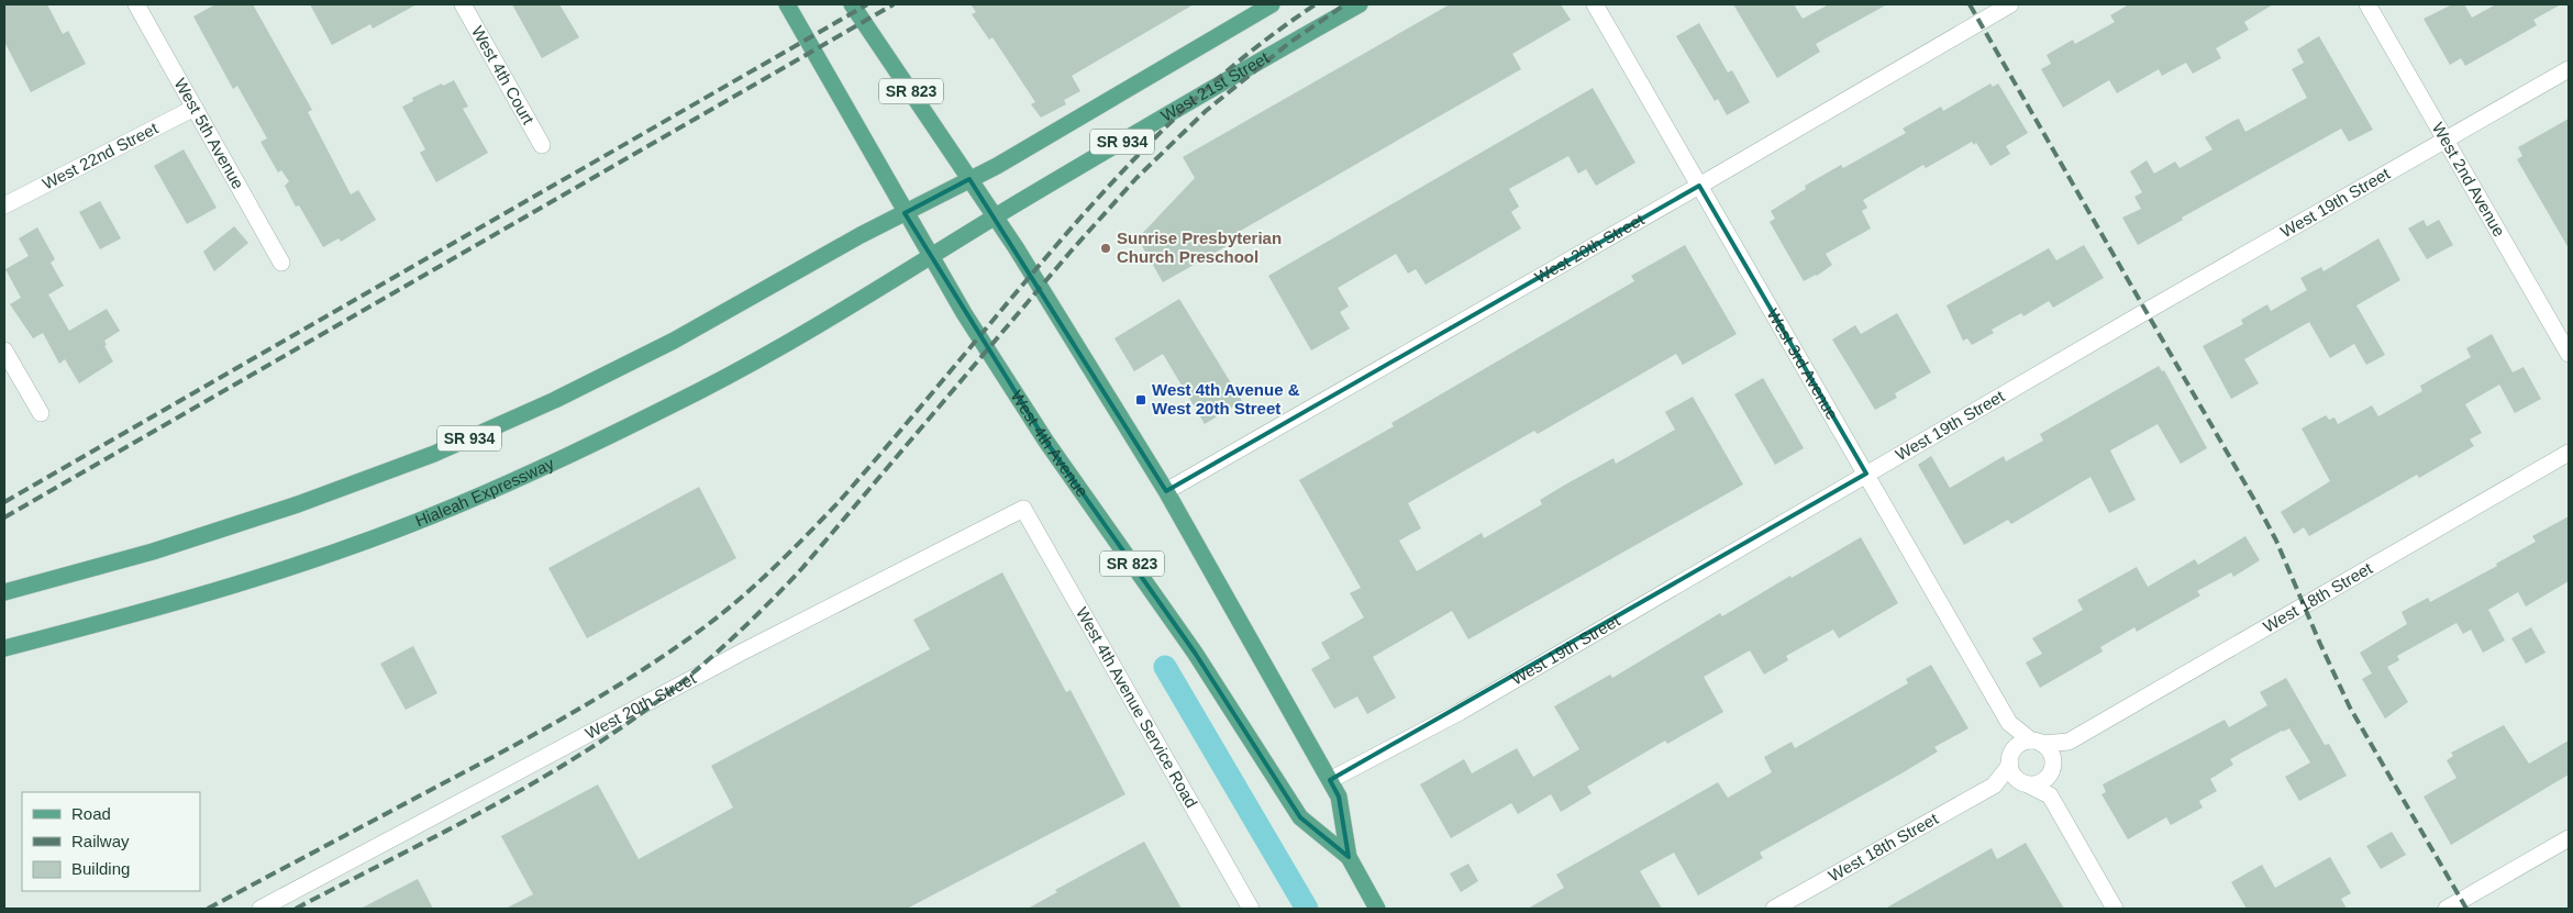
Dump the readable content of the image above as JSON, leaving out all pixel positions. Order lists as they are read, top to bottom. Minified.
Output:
{"streets":{"main road":["West 21st Street","SR 823","SR 934","West 4th Avenue","Hialeah Expressway"],"street":["West 4th Court","West 5th Avenue","West 22nd Street","West 2nd Avenue","West 19th Street","West 20th Street","West 3rd Avenue","West 18th Street","West 4th Avenue Service Road"]},"crossings":[["West 21st Street","West 4th Avenue"],["West 21st Street","Hialeah Expressway"],["West 5th Avenue","West 22nd Street"],["SR 934","West 4th Avenue"],["West 2nd Avenue","West 19th Street"],["West 19th Street","West 3rd Avenue"],["West 19th Street","West 4th Avenue"],["West 20th Street","West 3rd Avenue"],["West 20th Street","West 4th Avenue"],["West 20th Street","West 4th Avenue Service Road"],["West 3rd Avenue","West 18th Street"],["West 4th Avenue","Hialeah Expressway"]],"places":{"other":["Sunrise Presbyterian Church Preschool"],"transit":["West 4th Avenue & West 20th Street"]},"legend":["Road","Railway","Building"]}
